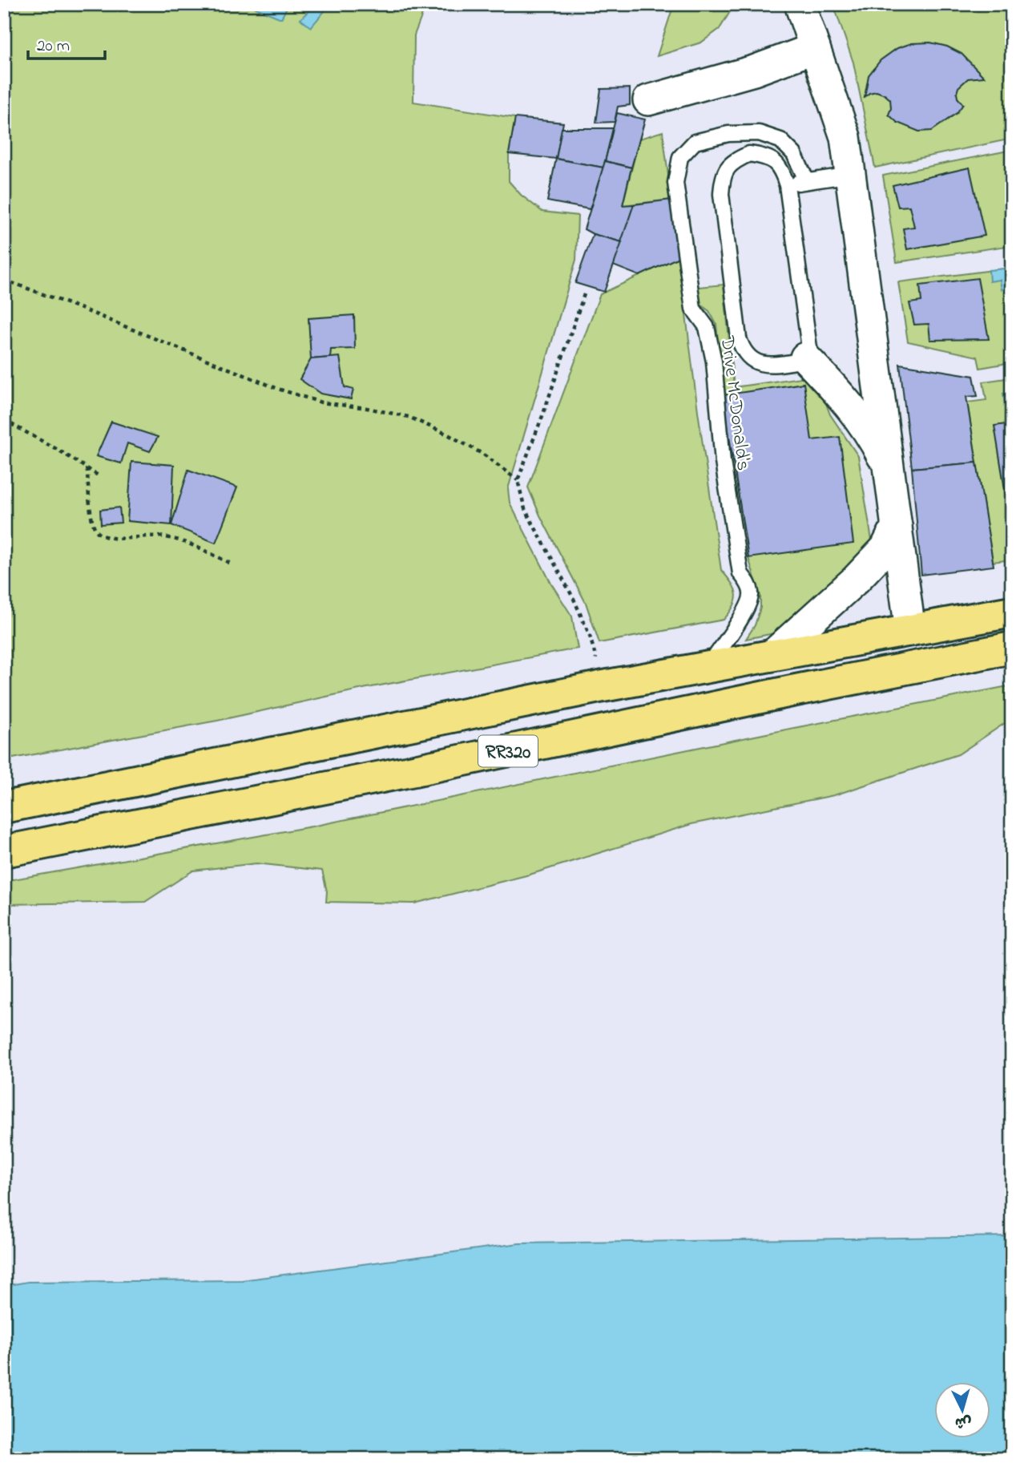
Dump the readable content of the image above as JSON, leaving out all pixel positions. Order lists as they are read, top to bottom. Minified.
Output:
{"streets":{"highway":["RR320"],"lane":["Drive McDonald's"]},"crossings":[["Drive McDonald's","RR320"]],"scale_bar":"20 m","north":"bottom"}
